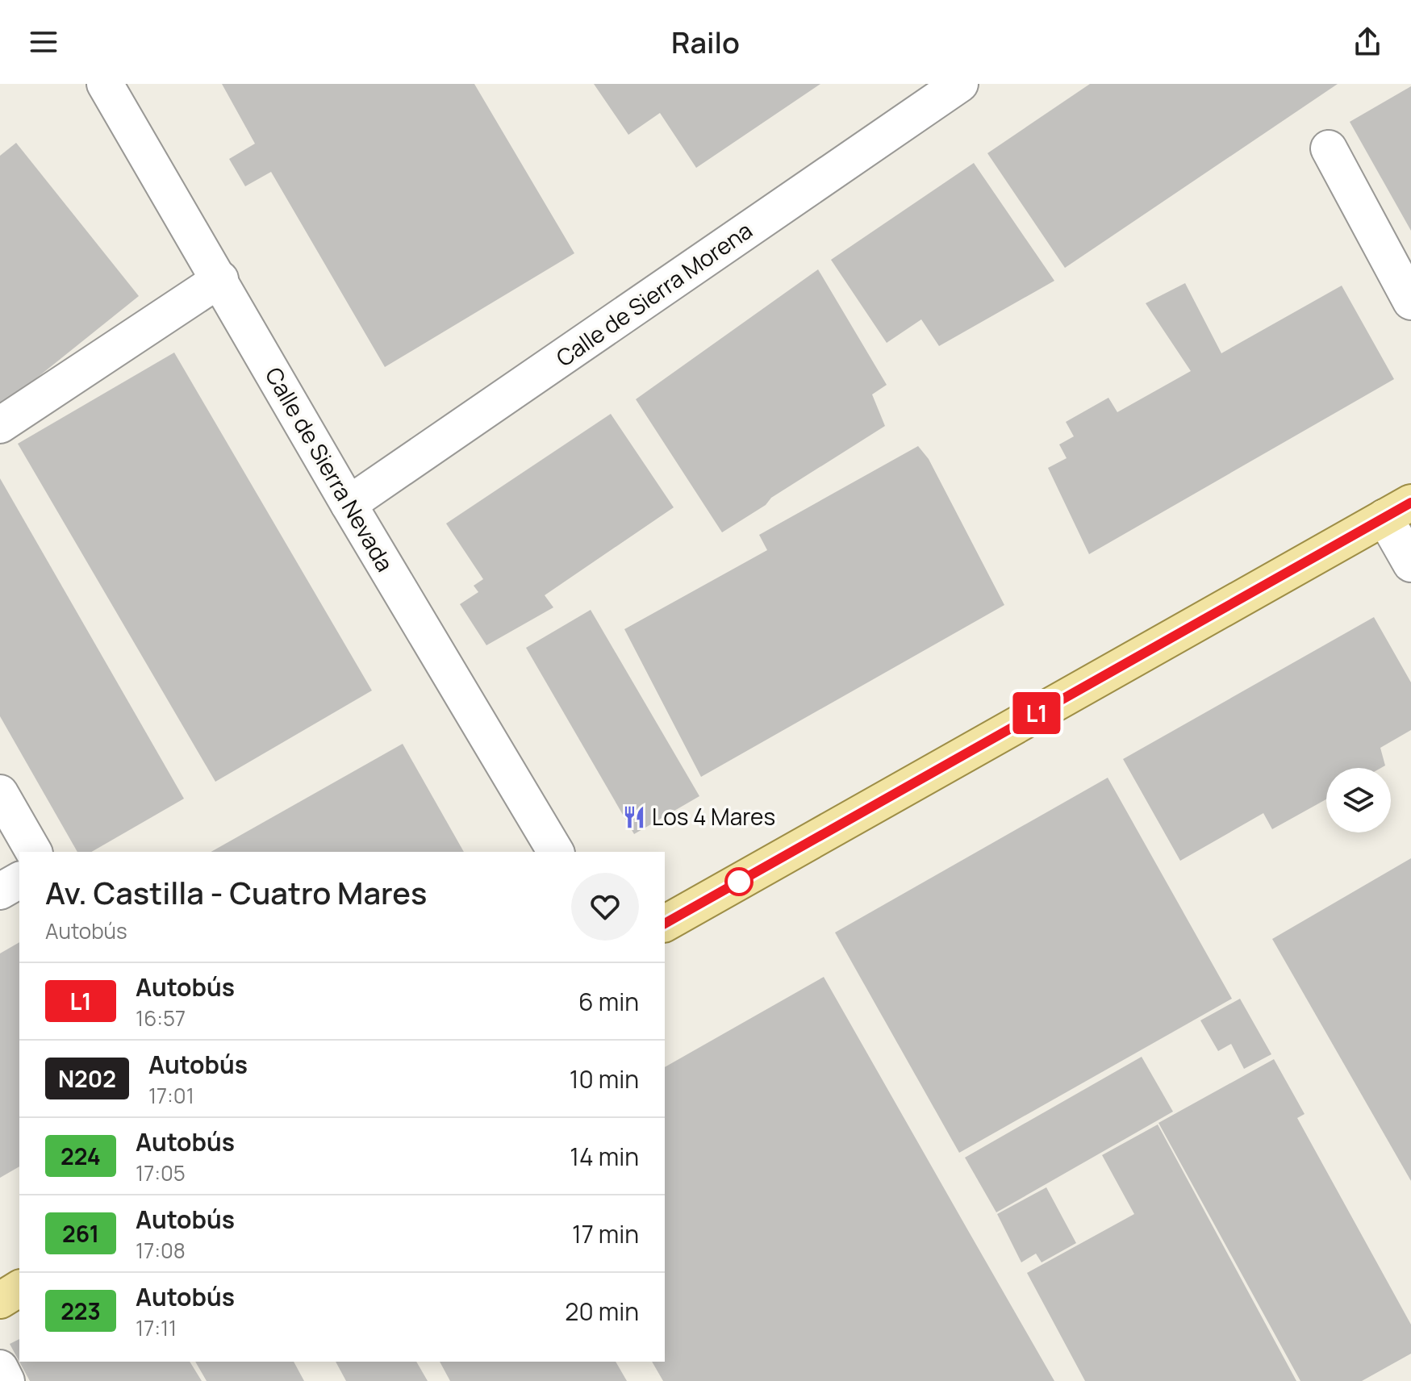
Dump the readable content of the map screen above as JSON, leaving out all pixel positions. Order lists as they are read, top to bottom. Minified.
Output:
{"streets":{"street":["Calle de Sierra Morena","Calle de Sierra Nevada"]},"crossings":[["Calle de Sierra Morena","Calle de Sierra Nevada"]],"places":{"restaurant":["Los 4 Mares"]},"lines":["bus line L1"],"page":{"header":"Railo","on_map":"L1","heading":["Av. Castilla - Cuatro Mares","Autobús"],"list":[{"mark":"L1","name":"Autobús","note":"16:57","value":"6 min"},{"mark":"N202","name":"Autobús","note":"17:01","value":"10 min"},{"mark":"224","name":"Autobús","note":"17:05","value":"14 min"},{"mark":"261","name":"Autobús","note":"17:08","value":"17 min"},{"mark":"223","name":"Autobús","note":"17:11","value":"20 min"}]}}
